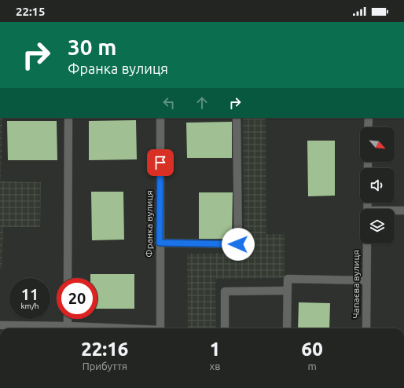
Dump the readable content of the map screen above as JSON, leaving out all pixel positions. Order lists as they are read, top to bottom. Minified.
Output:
{"streets":{"street":["Франка вулиця","Чапаєва вулиця"]},"north":"bottom right","page":{"status":"22:15","turn":["30 m","Франка вулиця"],"speed":"11 km/h","limit":"20","eta":["22:16","Прибуття","1","хв","60","m"]}}
